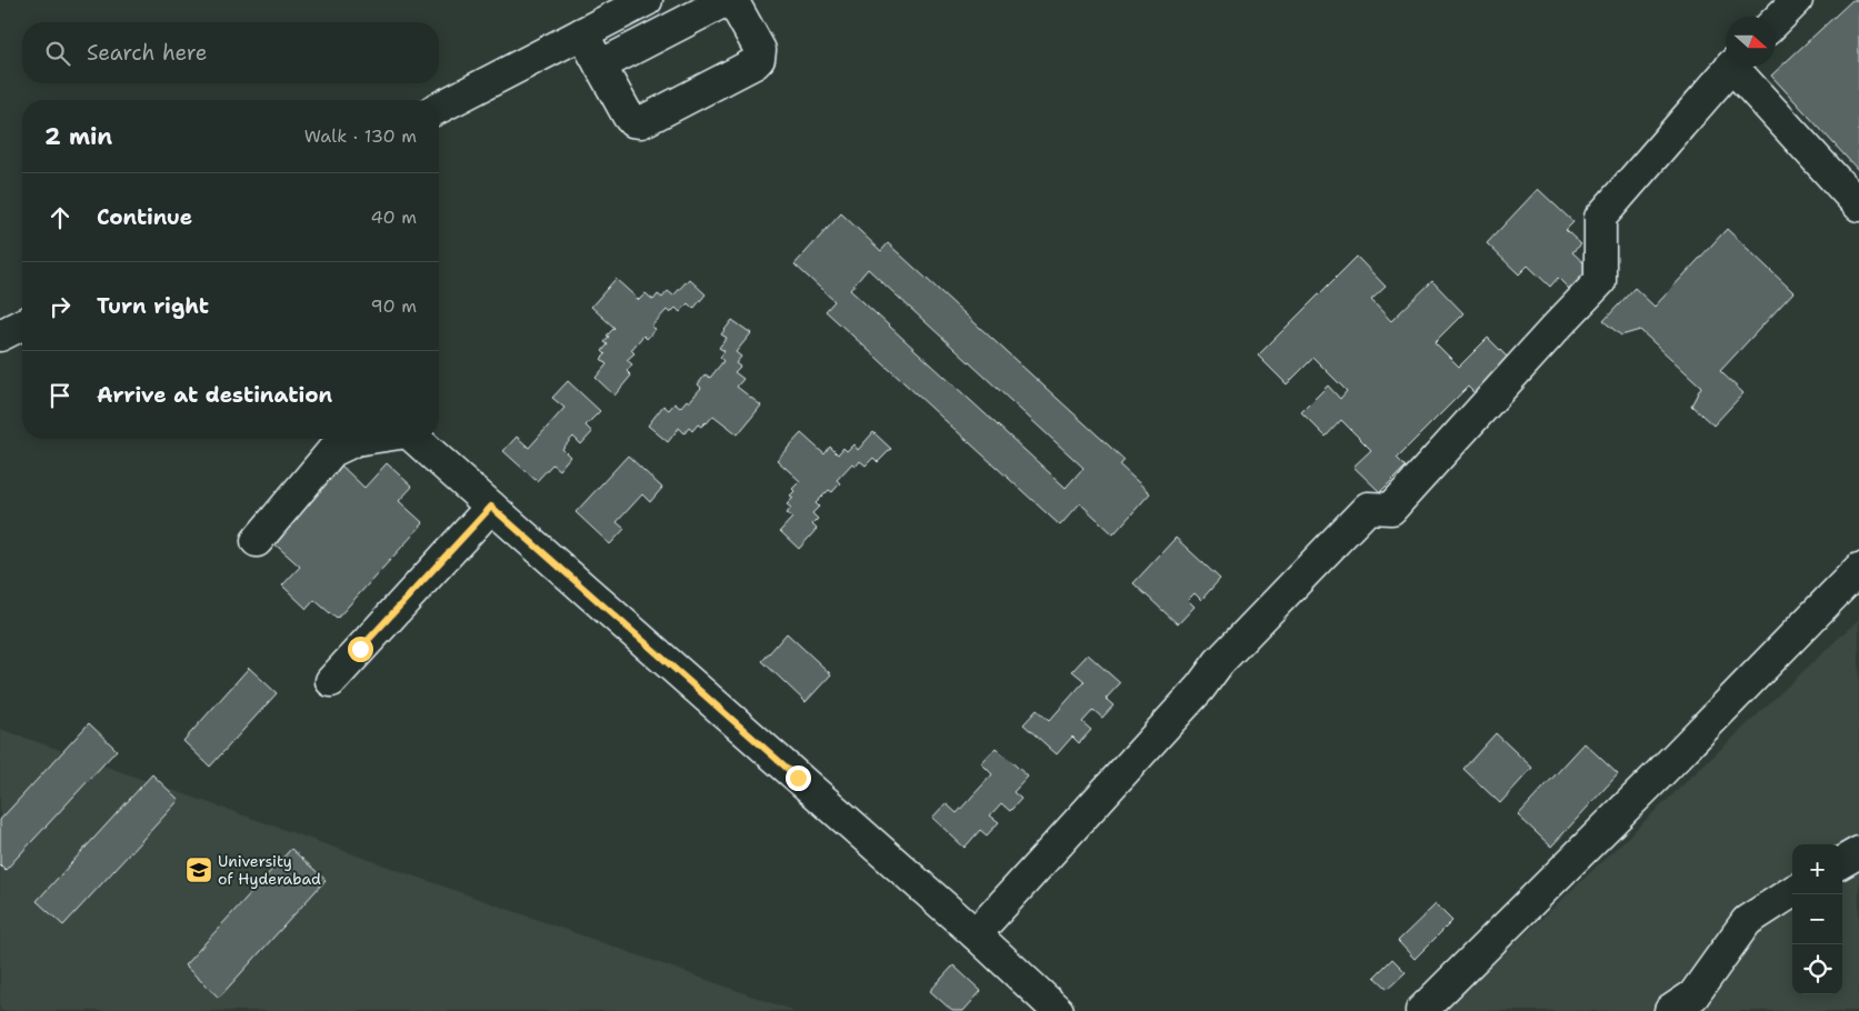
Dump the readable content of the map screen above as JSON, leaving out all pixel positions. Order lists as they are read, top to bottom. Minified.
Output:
{"places":{"school or university":["University of Hyderabad"]},"north":"right","page":{"search":"Search here","heading":["2 min","Walk · 130 m"],"list":[["Continue","40 m"],["Turn right","90 m"],"Arrive at destination"],"map_buttons":["+","−"]}}
